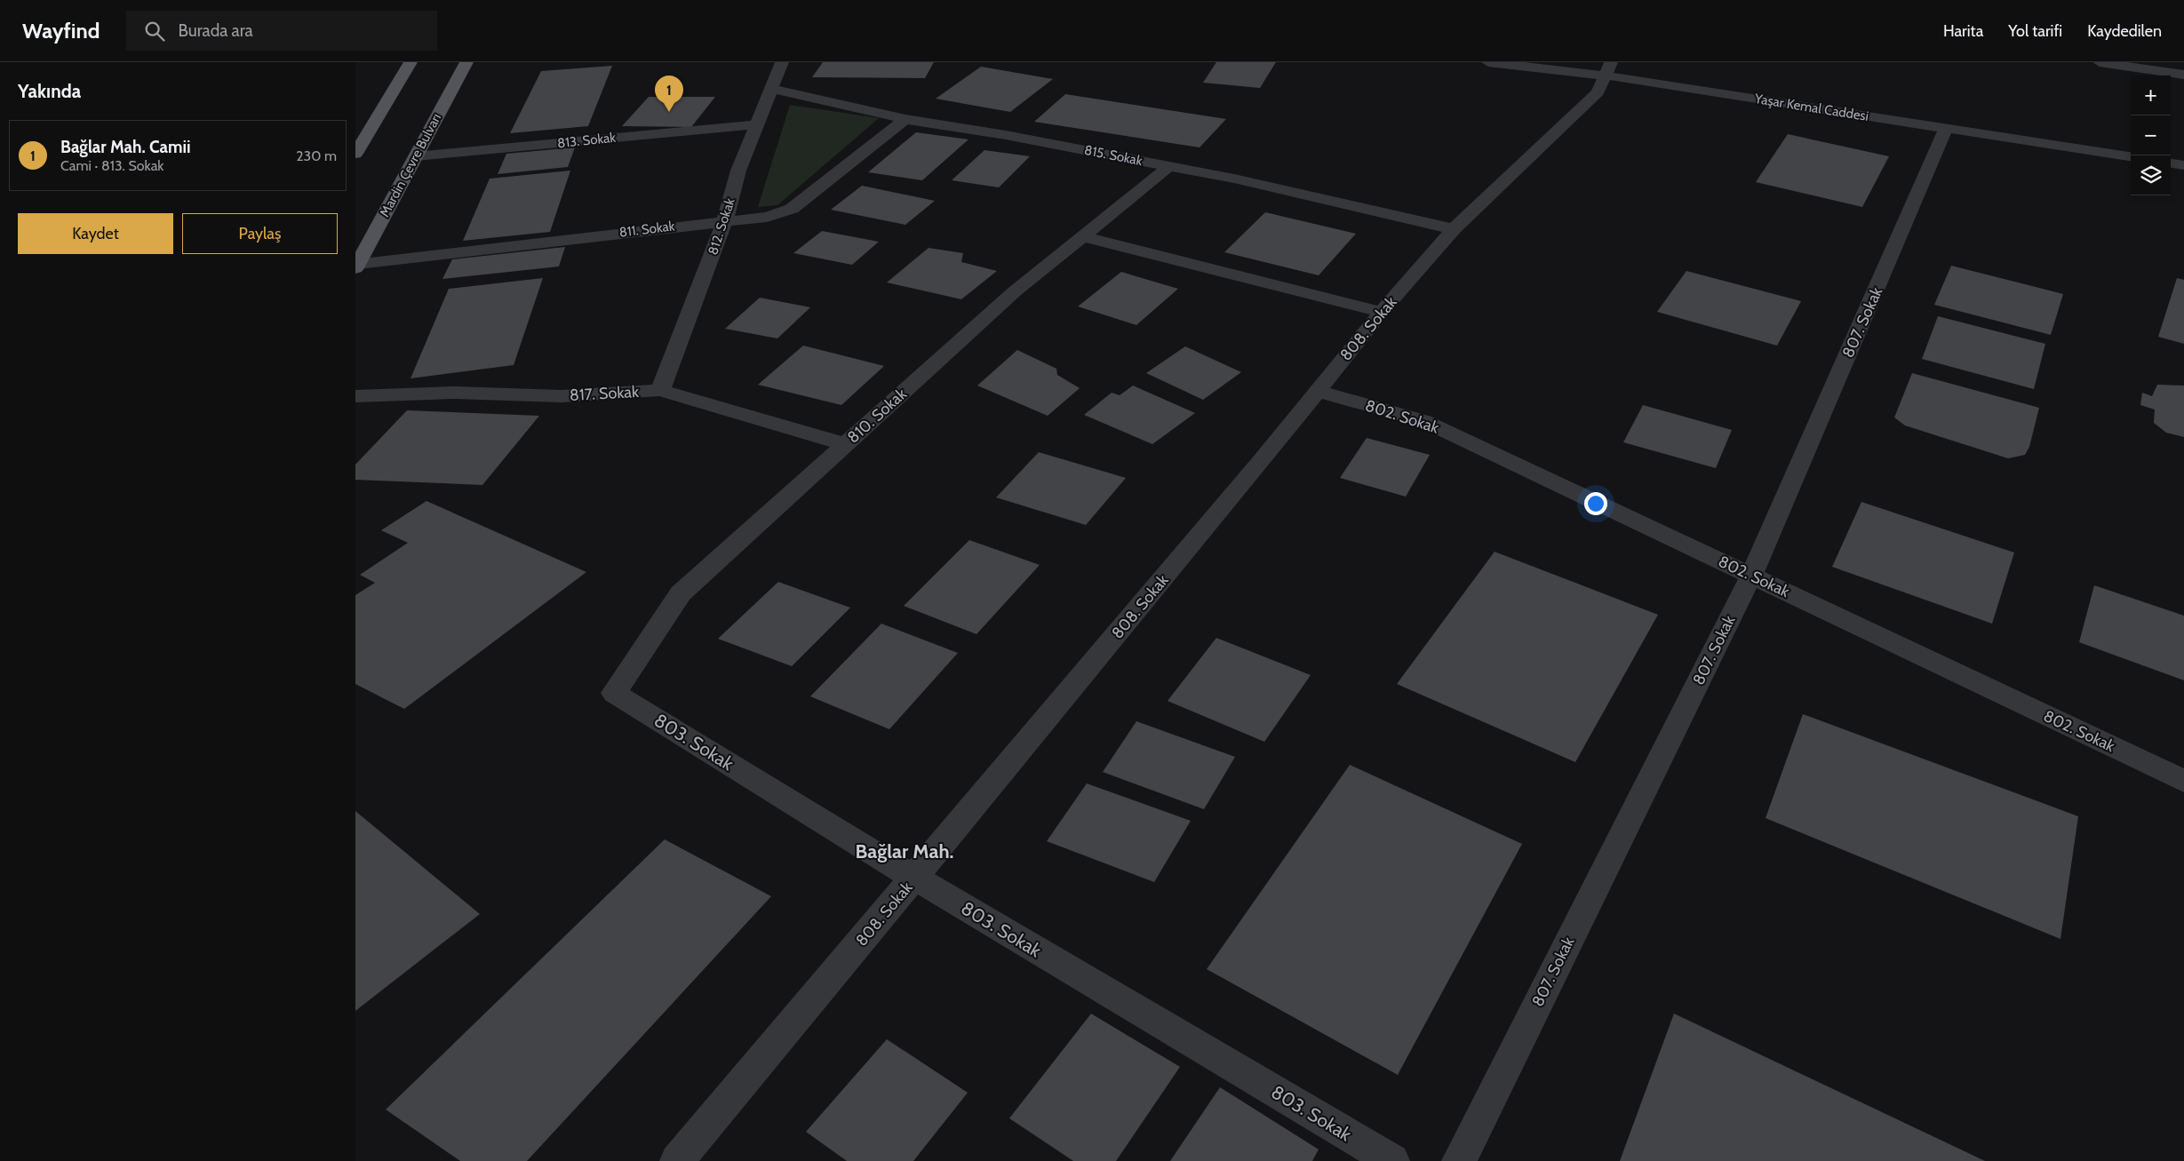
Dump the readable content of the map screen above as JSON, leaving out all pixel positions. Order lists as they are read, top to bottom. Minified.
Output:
{"streets":{"main road":["Mardin Çevre Bulvarı"],"street":["Yaşar Kemal Caddesi","813. Sokak","815. Sokak","812. Sokak","811. Sokak","807. Sokak","808. Sokak","817. Sokak","810. Sokak","802. Sokak","803. Sokak"]},"crossings":[["Yaşar Kemal Caddesi","807. Sokak"],["Yaşar Kemal Caddesi","808. Sokak"],["813. Sokak","Mardin Çevre Bulvarı"],["813. Sokak","812. Sokak"],["815. Sokak","812. Sokak"],["815. Sokak","811. Sokak"],["815. Sokak","808. Sokak"],["815. Sokak","810. Sokak"],["Mardin Çevre Bulvarı","811. Sokak"],["812. Sokak","811. Sokak"],["812. Sokak","817. Sokak"],["807. Sokak","802. Sokak"],["808. Sokak","802. Sokak"],["808. Sokak","803. Sokak"],["817. Sokak","810. Sokak"],["810. Sokak","803. Sokak"]],"districts":["Bağlar Mah."],"page":{"header":"Wayfind","search":"Burada ara","nav":["Harita","Yol tarifi","Kaydedilen"],"heading":"Yakında","map_buttons":["+","−"],"pins":"1","list":[{"mark":"1","name":"Bağlar Mah. Camii","note":"Cami · 813. Sokak","value":"230 m"}],"buttons":["Kaydet","Paylaş"]}}
